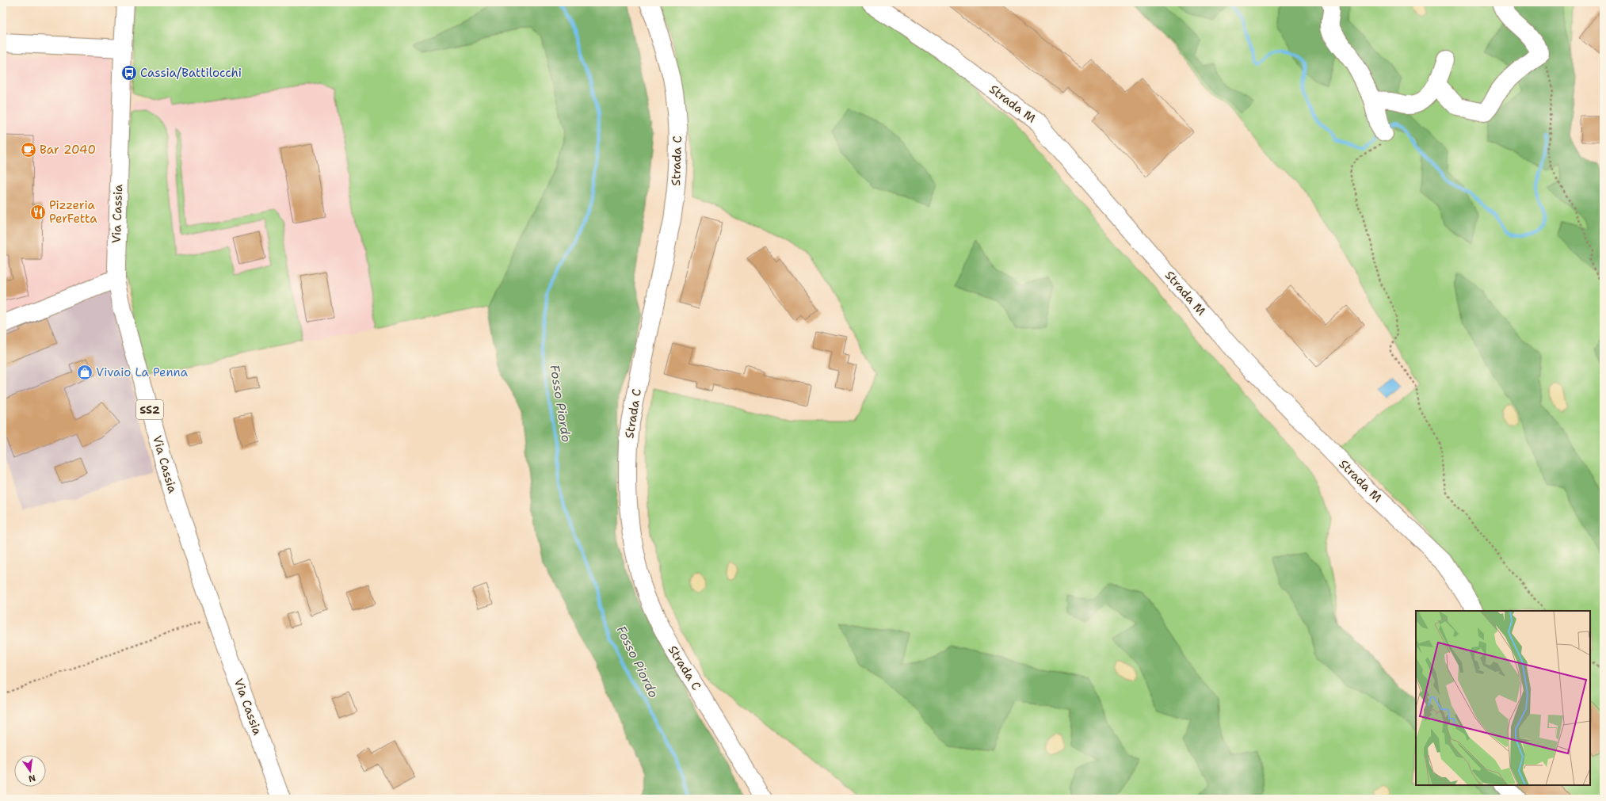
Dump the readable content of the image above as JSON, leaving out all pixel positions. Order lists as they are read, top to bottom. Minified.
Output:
{"streets":{"street":["Strada M","Strada C","Via Cassia","SS2"]},"water":["Fosso Piordo"],"places":{"bus stop":["Cassia/Battilocchi"],"cafe":["Bar 2040"],"restaurant":["Pizzeria PerFetta"],"shop":["Vivaio La Penna"]},"north":"bottom"}
